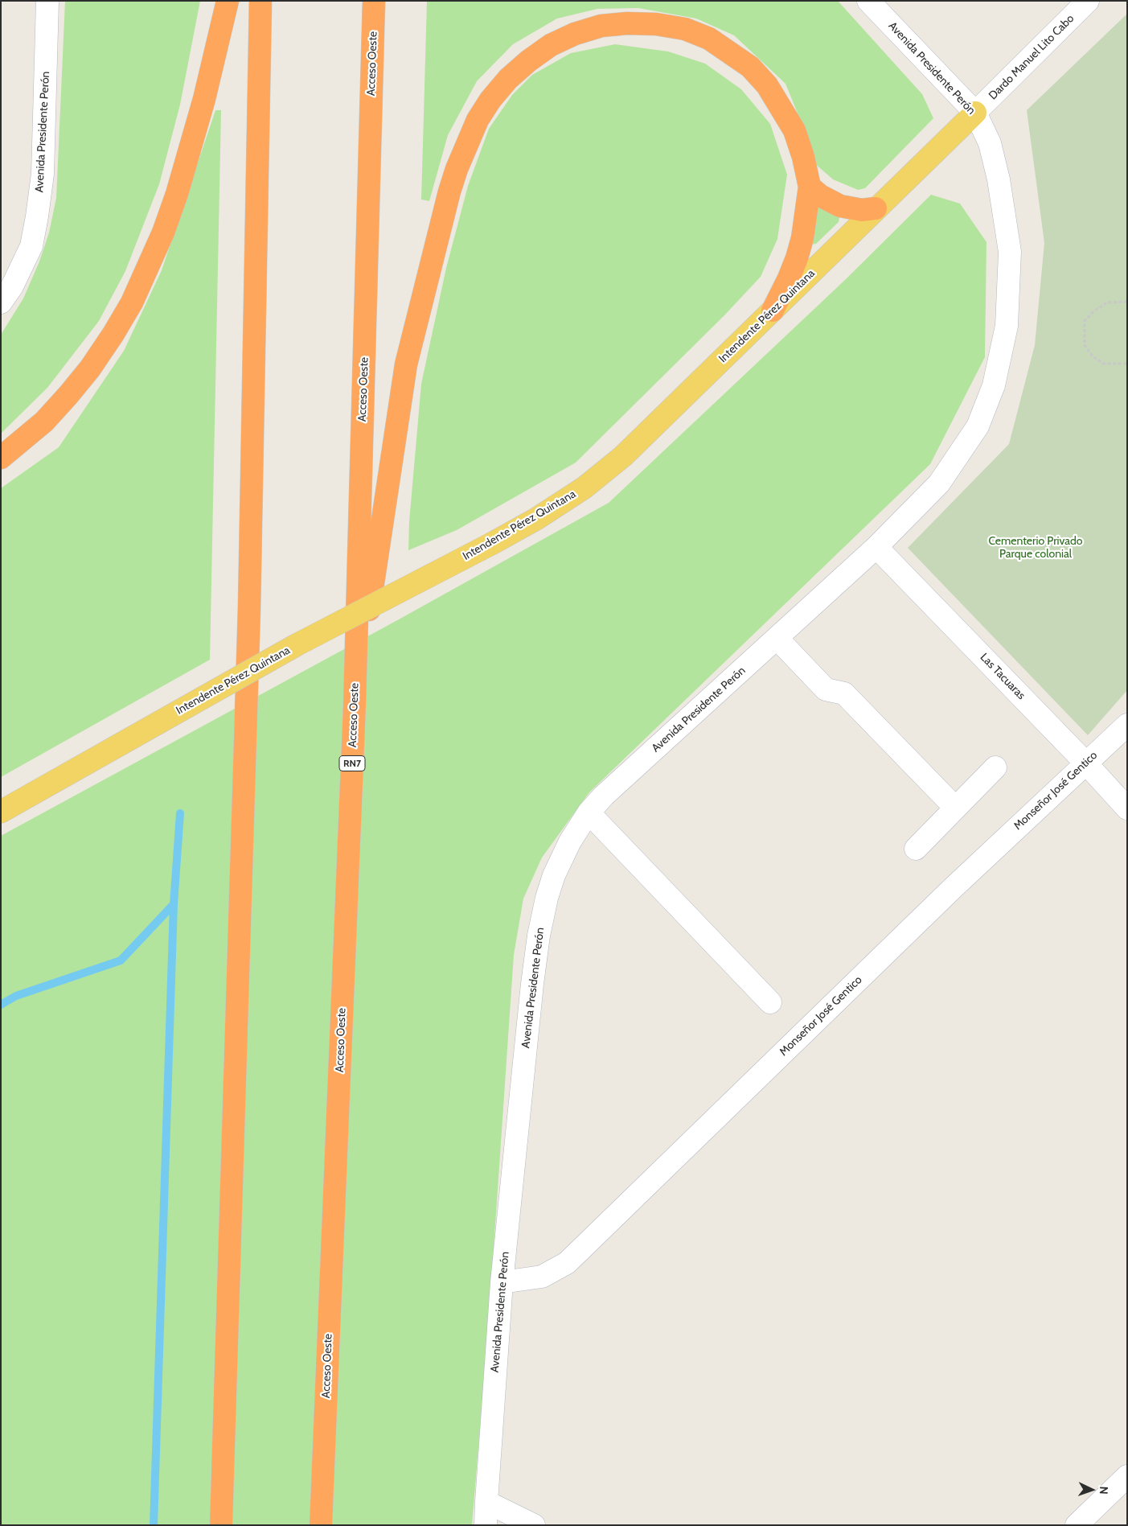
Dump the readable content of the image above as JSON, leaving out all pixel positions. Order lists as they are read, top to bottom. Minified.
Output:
{"streets":{"highway":["Acceso Oeste","RN7"],"main road":["Intendente Pérez Quintana"],"street":["Dardo Manuel Lito Cabo","Avenida Presidente Perón","Las Tacuaras","Monseñor José Gentico"]},"crossings":[["Dardo Manuel Lito Cabo","Avenida Presidente Perón"],["Dardo Manuel Lito Cabo","Intendente Pérez Quintana"],["Avenida Presidente Perón","Intendente Pérez Quintana"],["Avenida Presidente Perón","Las Tacuaras"],["Avenida Presidente Perón","Monseñor José Gentico"],["Las Tacuaras","Monseñor José Gentico"]],"parks":["Cementerio Privado Parque colonial"],"north":"right"}
